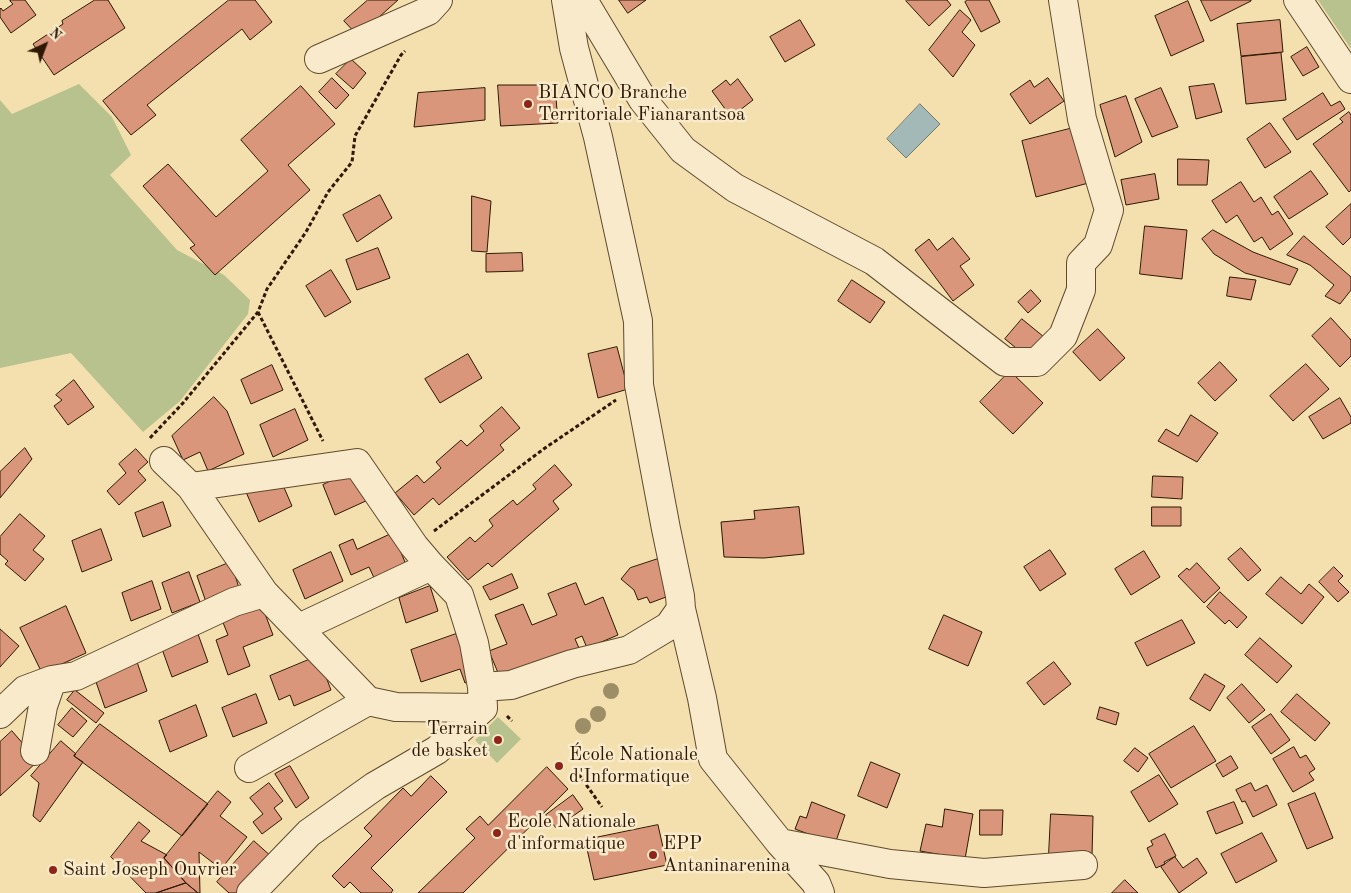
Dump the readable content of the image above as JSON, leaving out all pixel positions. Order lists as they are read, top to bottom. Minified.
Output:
{"places":["BIANCO Branche Territoriale Fianarantsoa","Terrain de basket","École Nationale d'Informatique","Ecole Nationale d'informatique","EPP Antaninarenina","Saint Joseph Ouvrier"],"north":"top right"}
